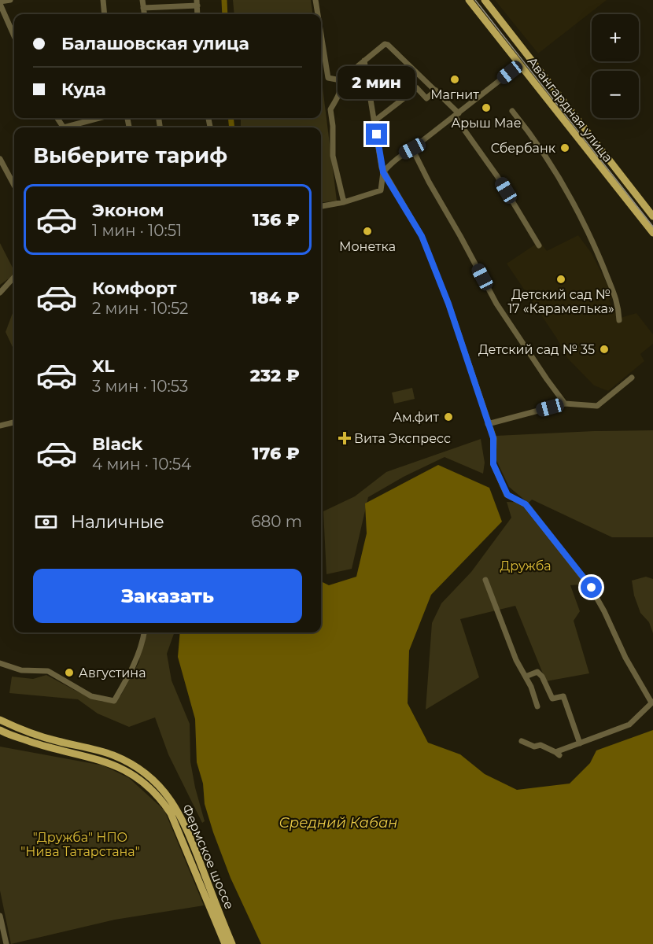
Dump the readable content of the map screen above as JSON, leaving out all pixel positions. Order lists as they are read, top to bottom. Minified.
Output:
{"streets":{"main road":["Авангардная улица","Фермское шоссе"]},"water":["Средний Кабан"],"parks":["Дружба","\"Дружба\" НПО \"Нива Татарстана\""],"places":{"other":["Магнит","Арыш Мае","Сбербанк","Монетка","Детский сад № 17 «Карамелька»","Детский сад № 35","Ам.фит","Августина"],"health":["Вита Экспресс"]},"page":{"map_buttons":["+","−"],"banner":["Балашовская улица","Куда"],"bubble":"2 мин","heading":"Выберите тариф","list":[{"name":"Эконом","note":"1 мин · 10:51","value":"136 ₽"},{"name":"Комфорт","note":"2 мин · 10:52","value":"184 ₽"},{"name":"XL","note":"3 мин · 10:53","value":"232 ₽"},{"name":"Black","note":"4 мин · 10:54","value":"176 ₽"}],"pay":["Наличные","680 m"],"buttons":"Заказать"}}
